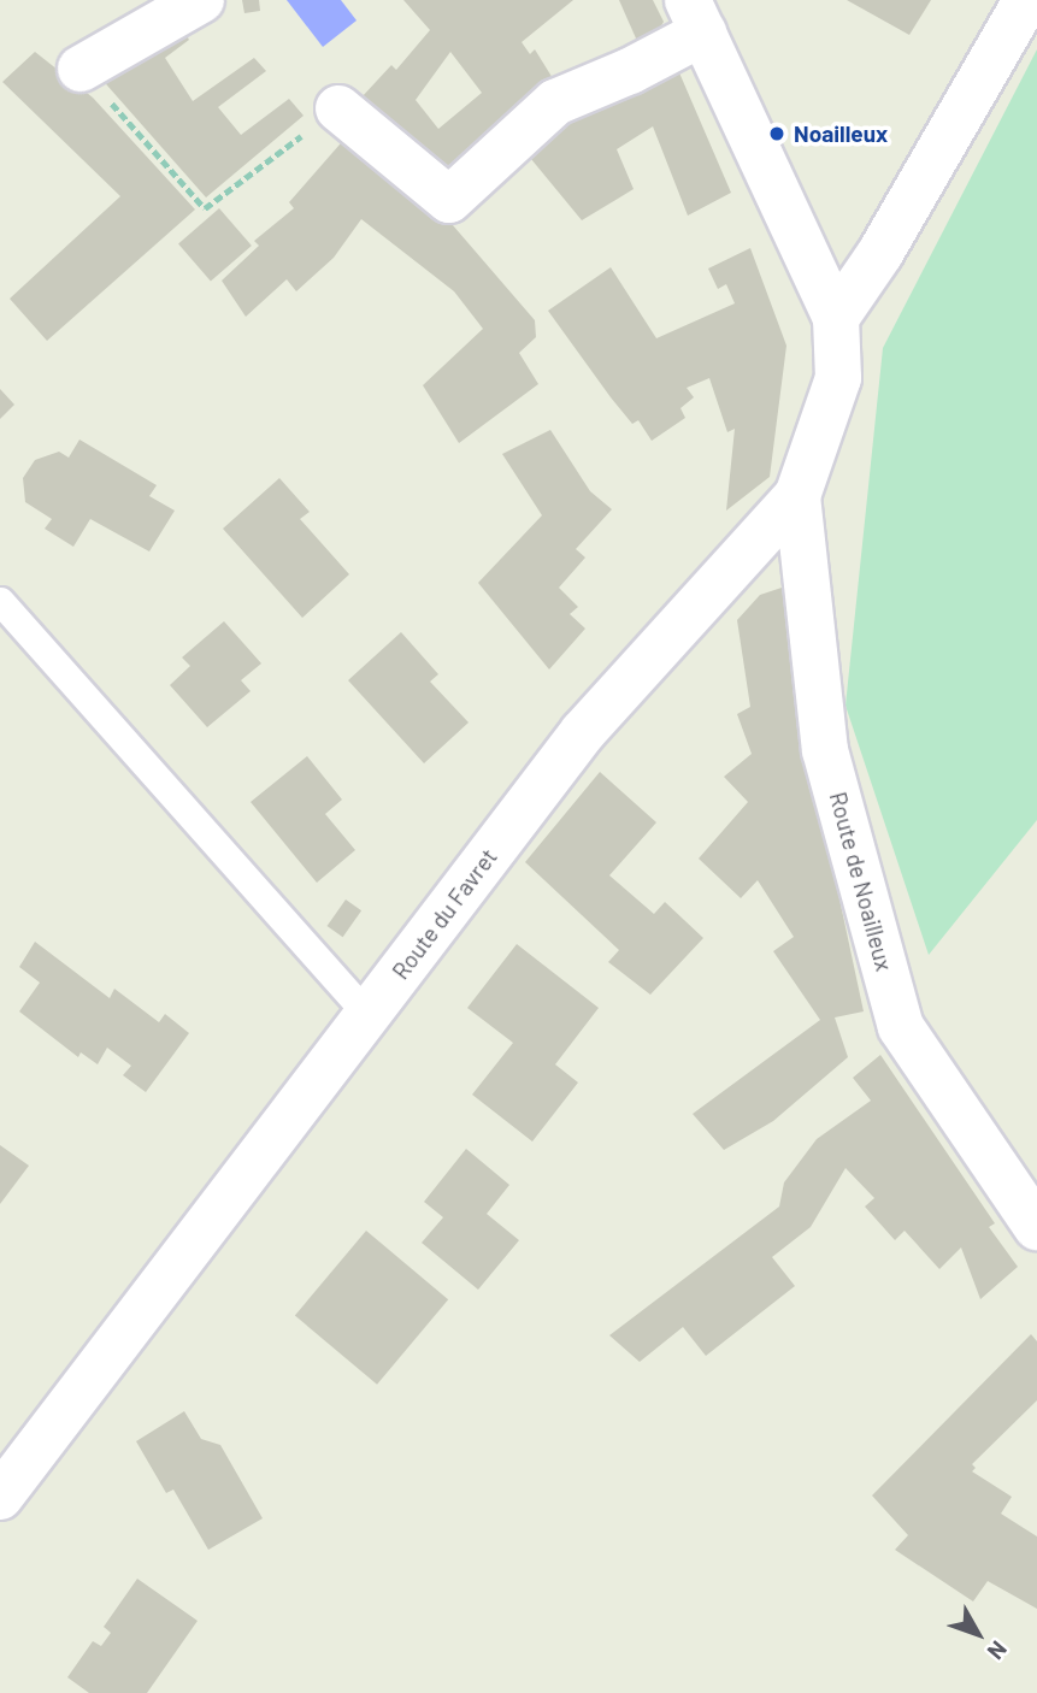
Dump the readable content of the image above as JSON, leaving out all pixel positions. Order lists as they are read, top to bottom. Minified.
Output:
{"streets":{"street":["Route de Noailleux","Route du Favret"]},"crossings":[["Route de Noailleux","Route du Favret"]],"places":["Noailleux"],"north":"bottom right"}
